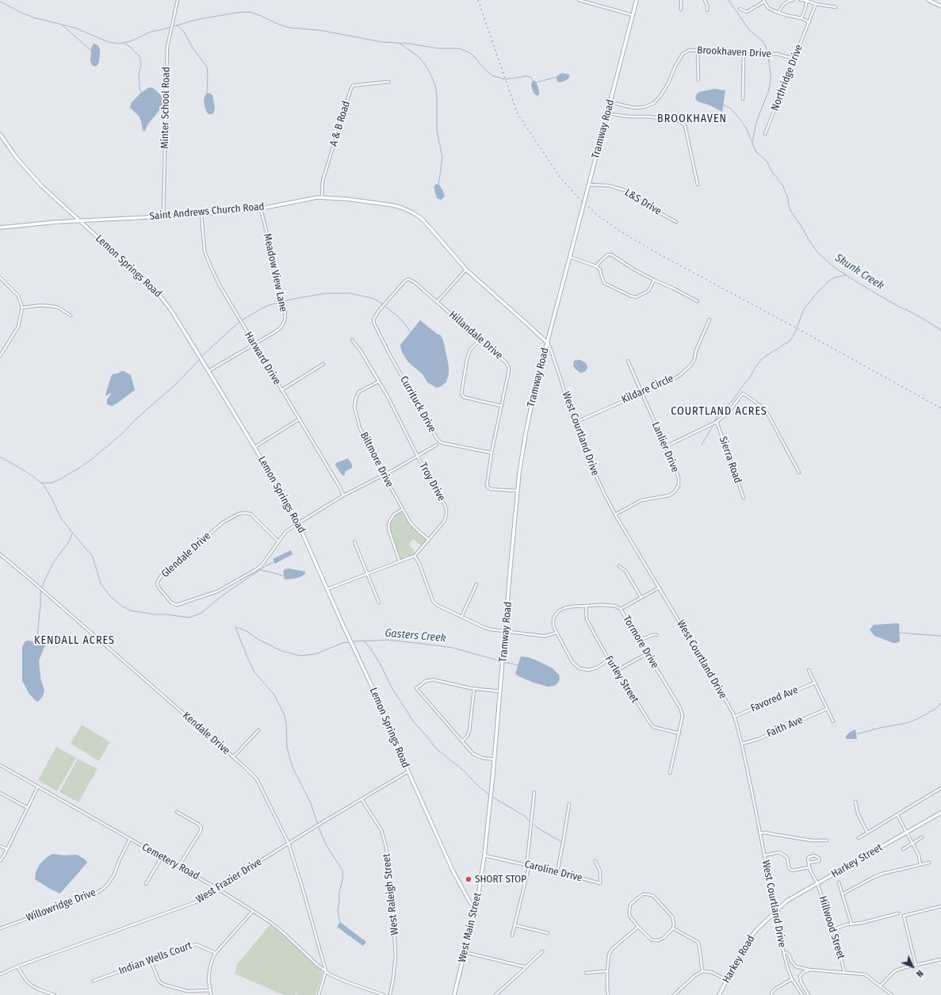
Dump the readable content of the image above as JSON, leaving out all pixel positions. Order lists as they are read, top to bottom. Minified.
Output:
{"streets":{"street":["Brookhaven Drive","Northridge Drive","Minter School Road","A & B Road","Tramway Road","L&S Drive","Saint Andrews Church Road","Lemon Springs Road","Meadow View Lane","Hillandale Drive","Harward Drive","Kildare Circle","Currituck Drive","West Courtland Drive","Lanlier Drive","Biltmore Drive","Sierra Road","Troy Drive","Glendale Drive","Tormore Drive","Furley Street","Favored Ave","Faith Ave","Kendale Drive","Harkey Street","Cemetery Road","Caroline Drive","West Frazier Drive","West Raleigh Street","Willowridge Drive","West Main Street","Hillwood Street","Indian Wells Court","Harkey Road"]},"crossings":[["Brookhaven Drive","Northridge Drive"],["Brookhaven Drive","Tramway Road"],["Minter School Road","Saint Andrews Church Road"],["A & B Road","Saint Andrews Church Road"],["Tramway Road","L&S Drive"],["Tramway Road","Saint Andrews Church Road"],["Tramway Road","Hillandale Drive"],["Tramway Road","West Courtland Drive"],["Tramway Road","West Main Street"],["Saint Andrews Church Road","Lemon Springs Road"],["Saint Andrews Church Road","Meadow View Lane"],["Saint Andrews Church Road","Harward Drive"],["Saint Andrews Church Road","West Courtland Drive"],["Lemon Springs Road","Meadow View Lane"],["Lemon Springs Road","Glendale Drive"],["Lemon Springs Road","West Frazier Drive"],["Lemon Springs Road","West Main Street"],["Meadow View Lane","Harward Drive"],["Hillandale Drive","Currituck Drive"],["Harward Drive","Glendale Drive"],["Kildare Circle","West Courtland Drive"],["Kildare Circle","Lanlier Drive"],["West Courtland Drive","Lanlier Drive"],["West Courtland Drive","Favored Ave"],["West Courtland Drive","Faith Ave"],["West Courtland Drive","Harkey Street"],["West Courtland Drive","Harkey Road"],["Biltmore Drive","Troy Drive"],["Biltmore Drive","Glendale Drive"],["Troy Drive","Glendale Drive"],["Tormore Drive","Furley Street"],["Kendale Drive","Cemetery Road"],["Kendale Drive","West Frazier Drive"],["Harkey Street","Hillwood Street"],["Harkey Street","Harkey Road"],["Cemetery Road","West Frazier Drive"],["Cemetery Road","Willowridge Drive"],["Caroline Drive","West Main Street"],["West Frazier Drive","West Raleigh Street"]],"districts":["BROOKHAVEN","COURTLAND ACRES","KENDALL ACRES"],"water":["Skunk Creek","Gasters Creek"],"places":["SHORT STOP"],"north":"bottom right"}
